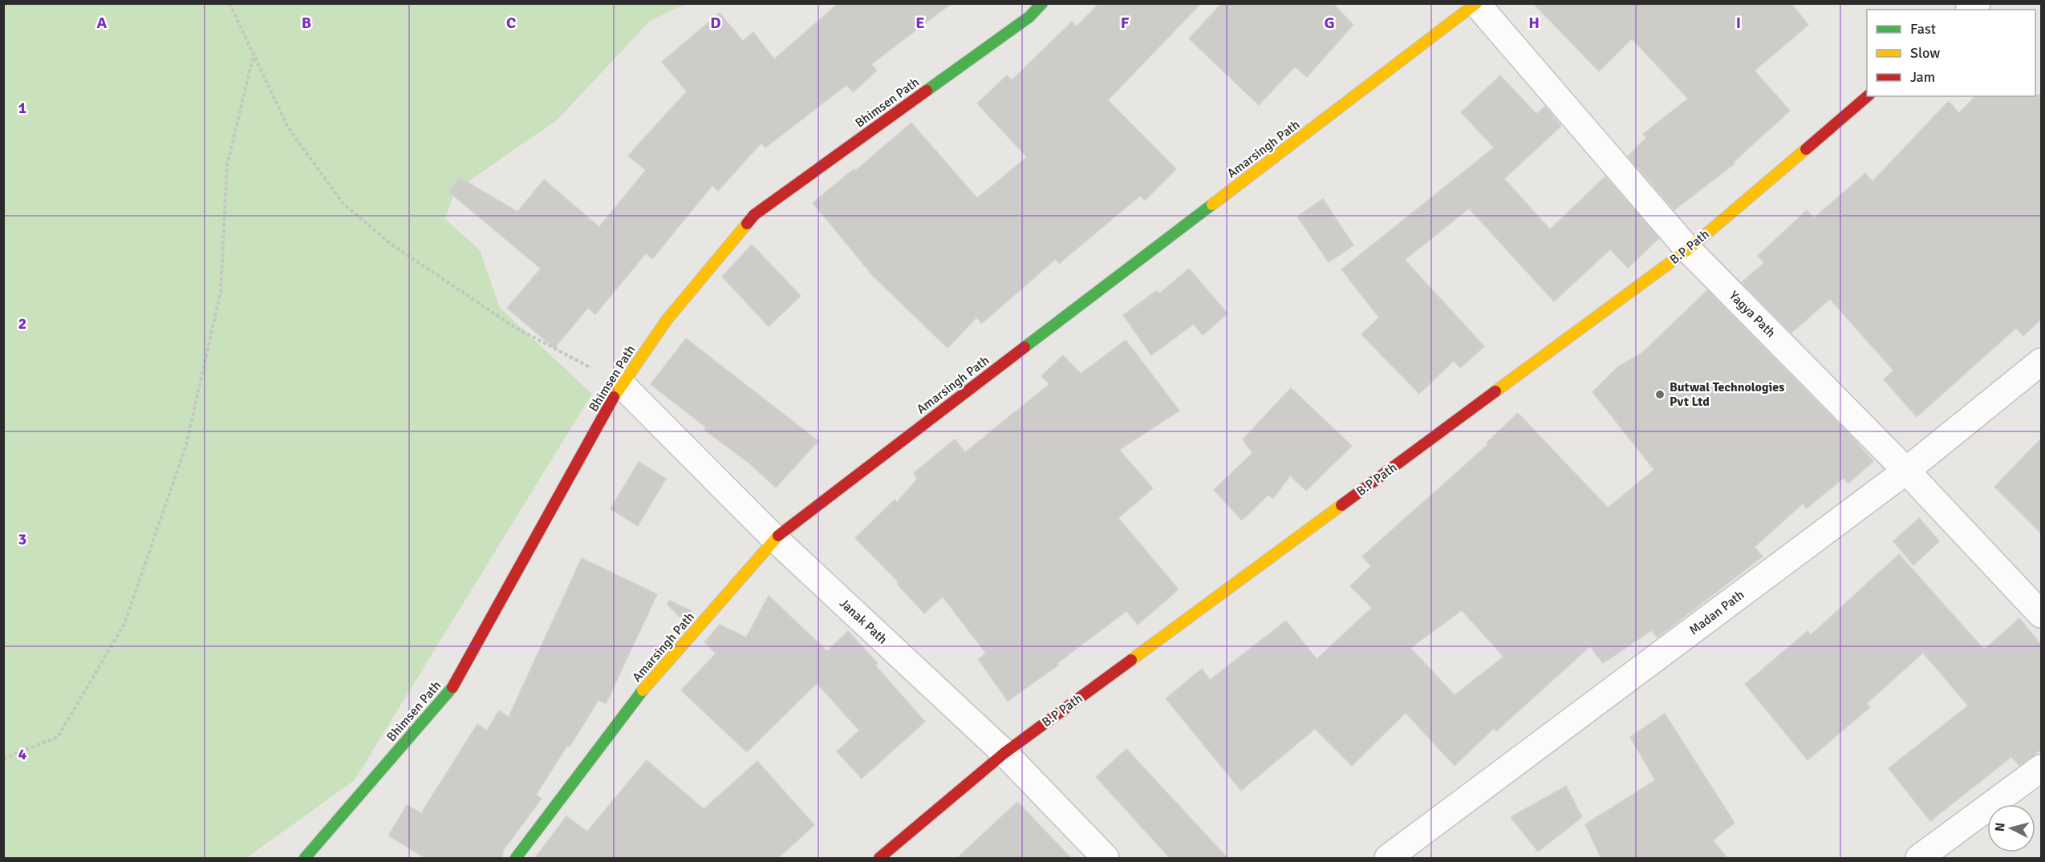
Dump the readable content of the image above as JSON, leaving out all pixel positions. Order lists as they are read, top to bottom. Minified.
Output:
{"streets":{"street":["Bhimsen Path","Amarsingh Path","B.P Path","Yagya Path","Madan Path","Janak Path"]},"crossings":[["Bhimsen Path","Janak Path"],["Amarsingh Path","Yagya Path"],["Amarsingh Path","Janak Path"],["B.P Path","Yagya Path"],["B.P Path","Janak Path"],["Yagya Path","Madan Path"]],"places":["Butwal Technologies Pvt Ltd"],"legend":["Fast","Slow","Jam"],"north":"left","grid":{"columns":["A","B","C","D","E","F","G","H","I"],"rows":["1","2","3","4"]}}
